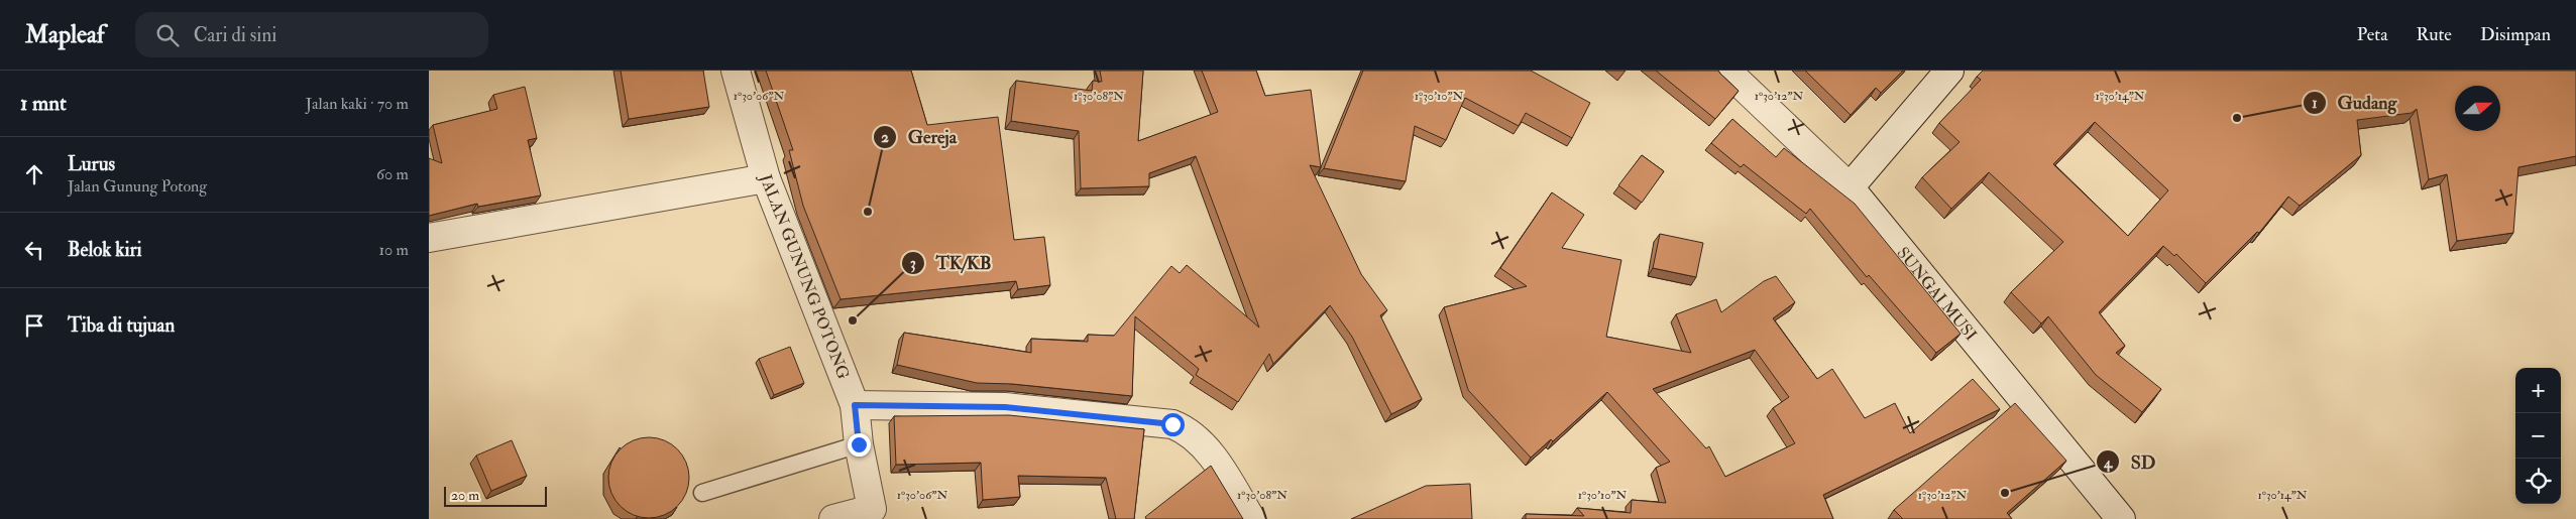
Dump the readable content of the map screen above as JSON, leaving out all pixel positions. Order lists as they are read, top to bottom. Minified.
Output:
{"streets":{"street":["JALAN GUNUNG POTONG","SUNGAI MUSI"]},"places":["Gudang","Gereja","TK/KB","SD"],"scale_bar":"20 m","north":"right","page":{"header":"Mapleaf","search":"Cari di sini","nav":["Peta","Rute","Disimpan"],"heading":["1 mnt","Jalan kaki · 70 m"],"list":[["Lurus","Jalan Gunung Potong","60 m"],["Belok kiri","10 m"],"Tiba di tujuan"],"map_buttons":["+","−"],"scale":"20 m"},"coordinates":["1°30'06\"N","1°30'08\"N","1°30'10\"N","1°30'12\"N","1°30'14\"N"]}
